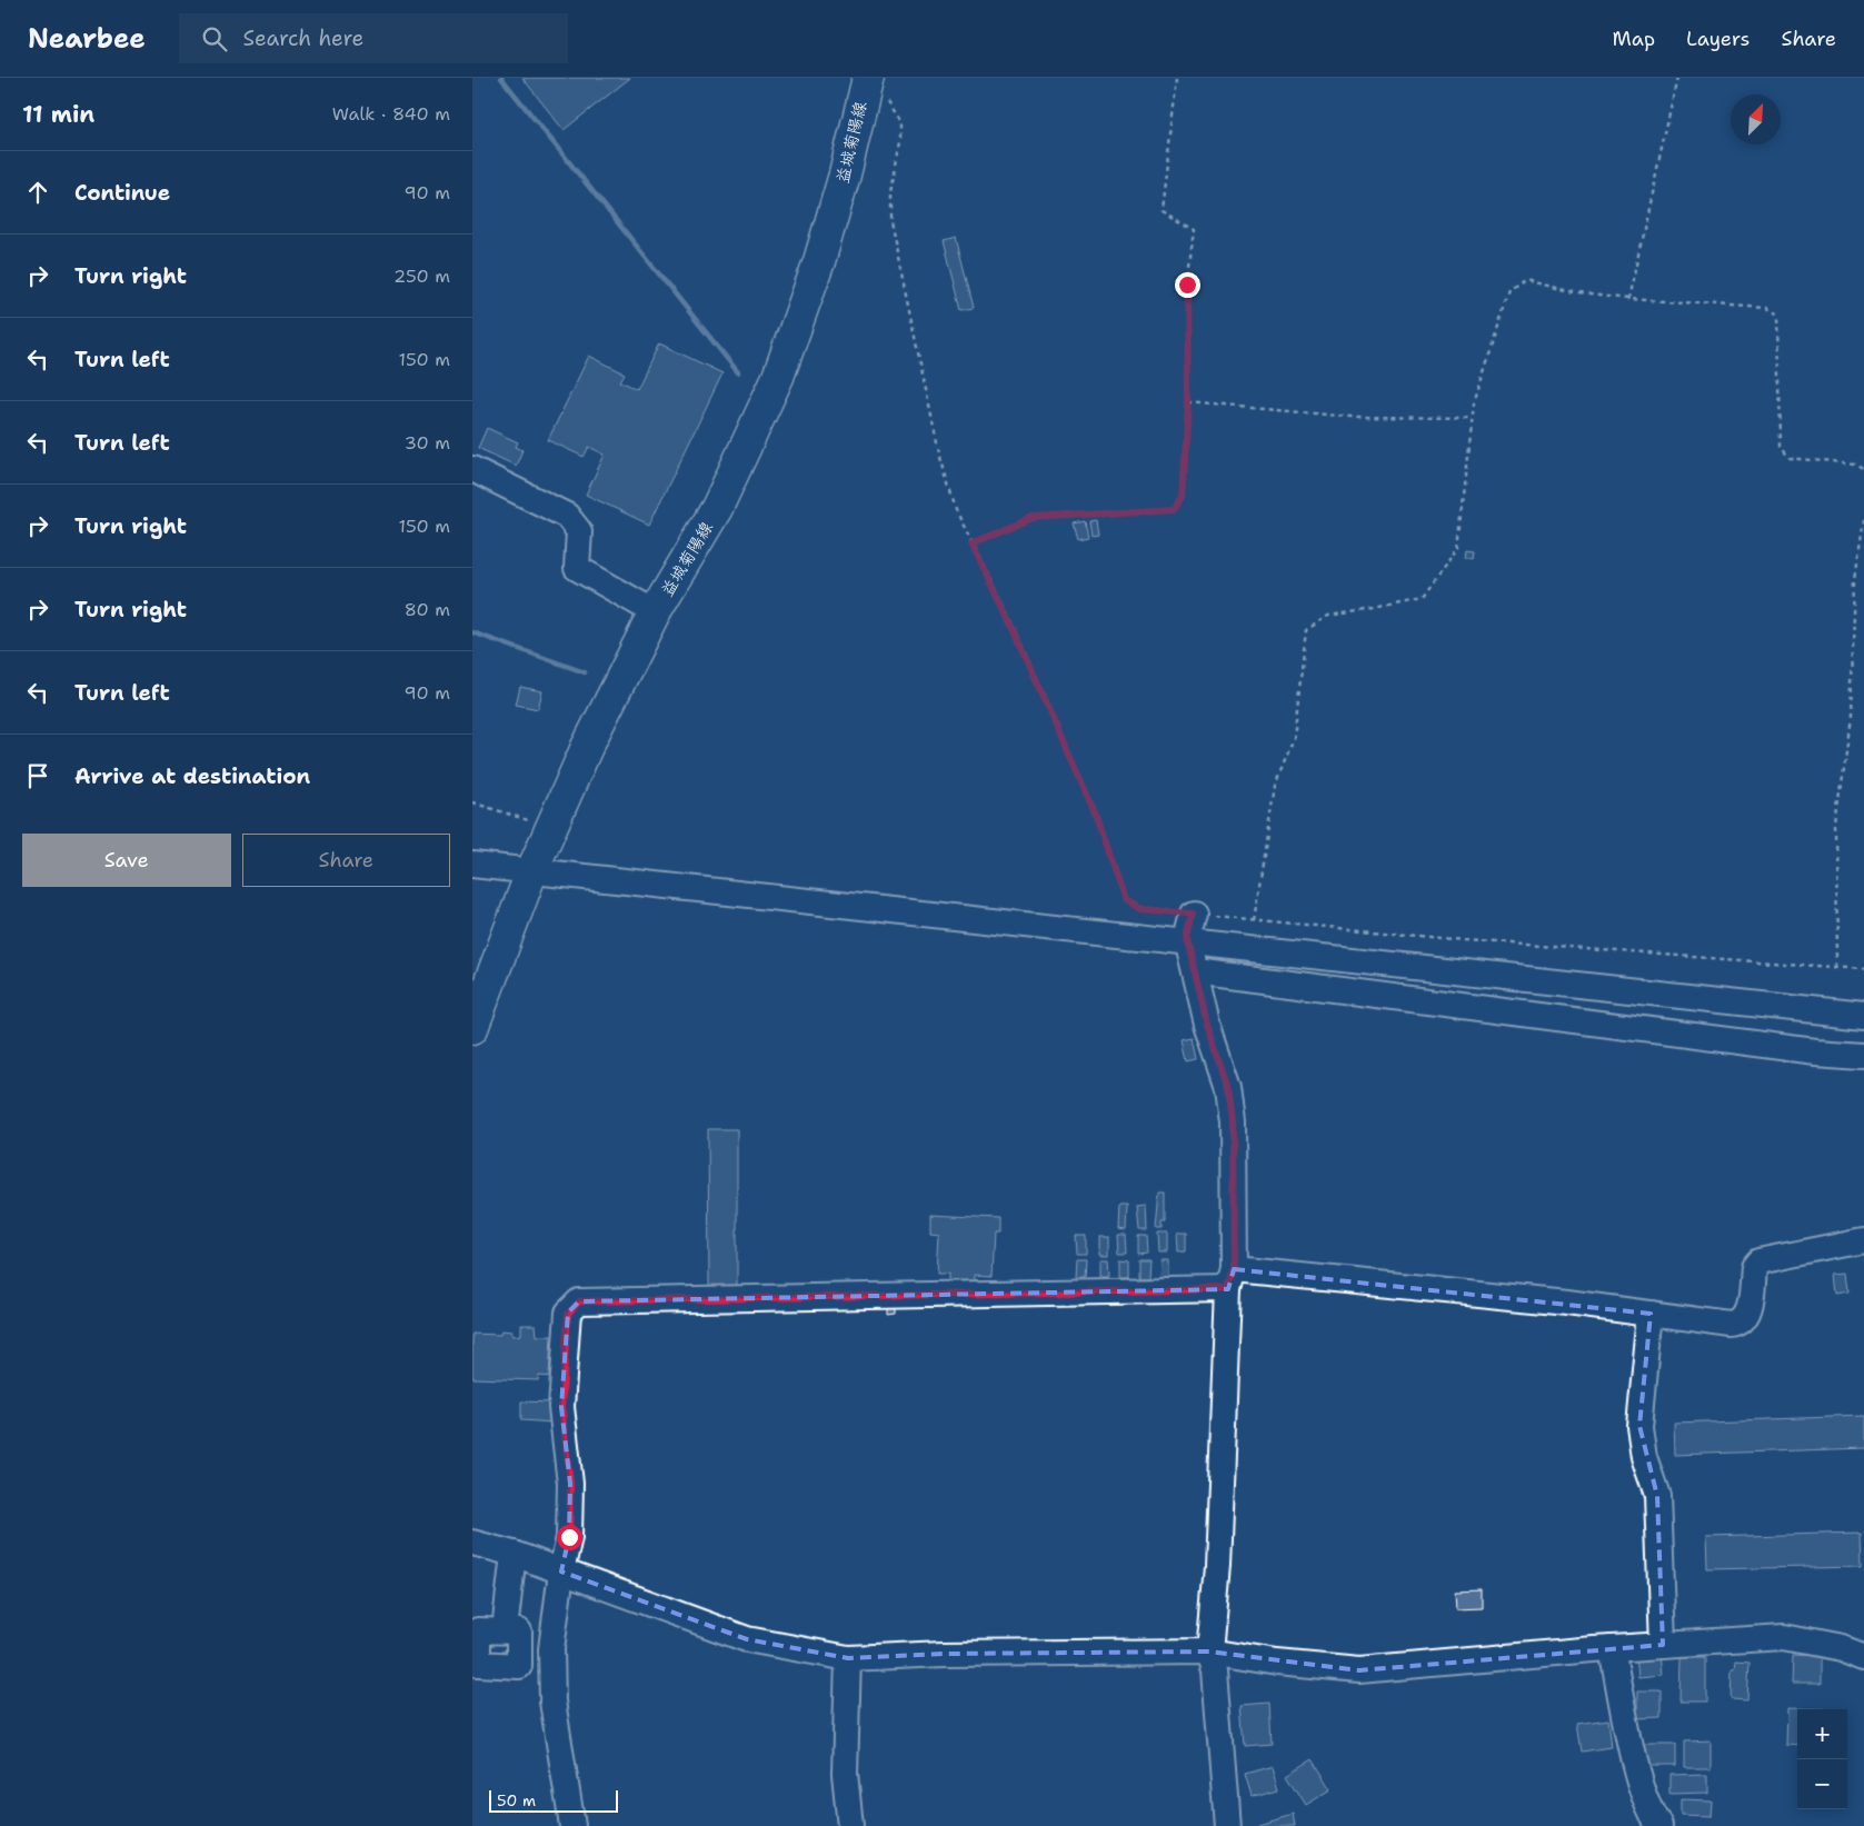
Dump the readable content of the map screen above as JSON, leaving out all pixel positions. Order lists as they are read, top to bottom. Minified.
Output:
{"streets":{"main road":["益城菊陽線"]},"scale_bar":"50 m","north":"top right","page":{"header":"Nearbee","search":"Search here","nav":["Map","Layers","Share"],"heading":["11 min","Walk · 840 m"],"list":[["Continue","90 m"],["Turn right","250 m"],["Turn left","150 m"],["Turn left","30 m"],["Turn right","150 m"],["Turn right","80 m"],["Turn left","90 m"],"Arrive at destination"],"buttons":["Save","Share"],"map_buttons":["+","−"],"scale":"50 m"}}
